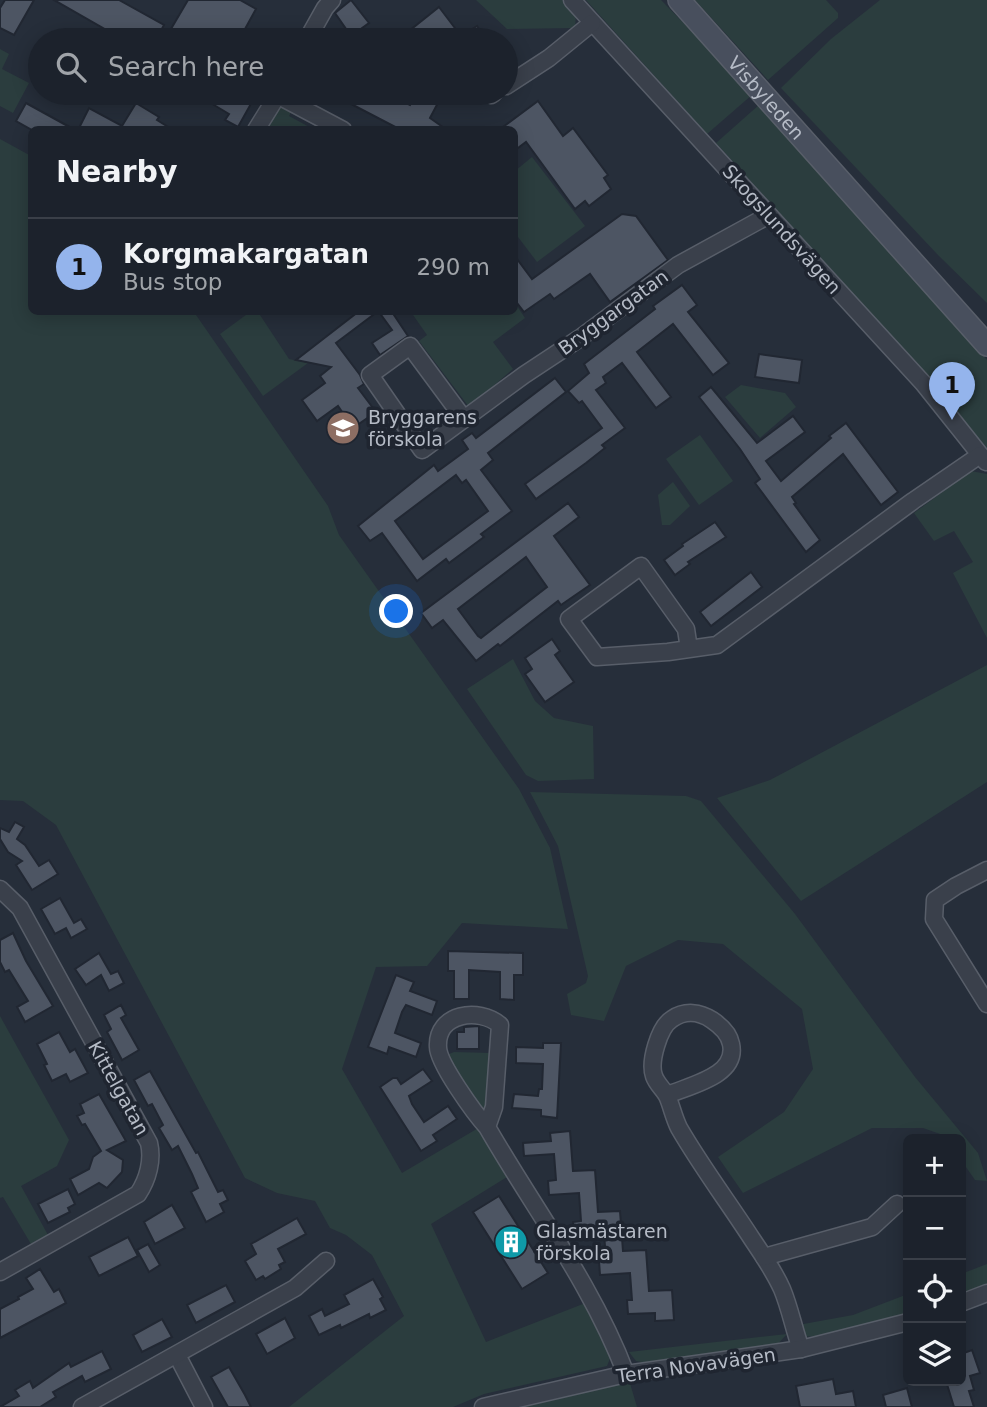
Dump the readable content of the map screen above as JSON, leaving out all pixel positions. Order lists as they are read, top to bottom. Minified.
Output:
{"streets":{"main road":["Visbyleden"],"street":["Skogslundsvägen","Bryggargatan","Kittelgatan","Terra Novavägen"]},"crossings":[["Skogslundsvägen","Bryggargatan"]],"places":{"school or university":["Bryggarens förskola"],"building":["Glasmästaren förskola"]},"page":{"search":"Search here","heading":"Nearby","list":[{"mark":"1","name":"Korgmakargatan","note":"Bus stop","value":"290 m"}],"pins":"1","map_buttons":["+","−"]}}
